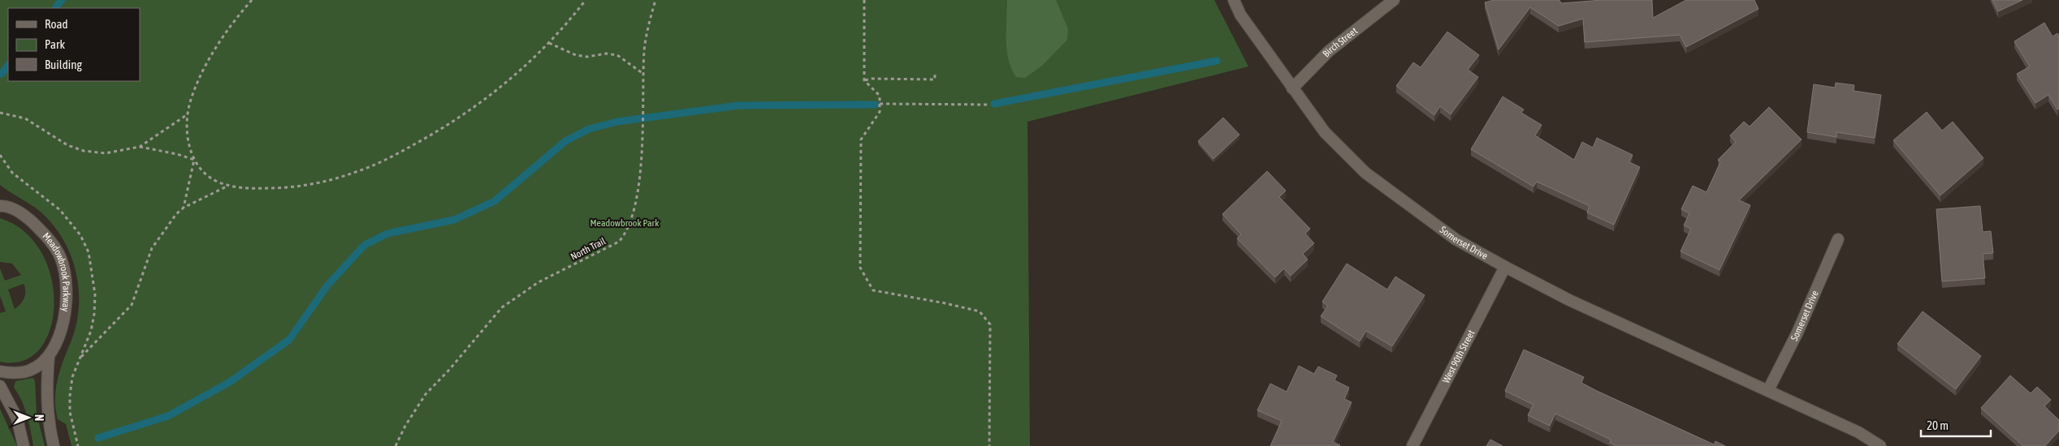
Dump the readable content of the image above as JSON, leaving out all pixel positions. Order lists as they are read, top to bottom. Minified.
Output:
{"streets":{"street":["Birch Street","Somerset Drive","Meadowbrook Parkway","West 90th Street"],"path":["North Trail"]},"crossings":[["Birch Street","Somerset Drive"],["Somerset Drive","West 90th Street"]],"parks":["Meadowbrook Park"],"legend":["Road","Park","Building"],"scale_bar":"20 m","north":"right"}
